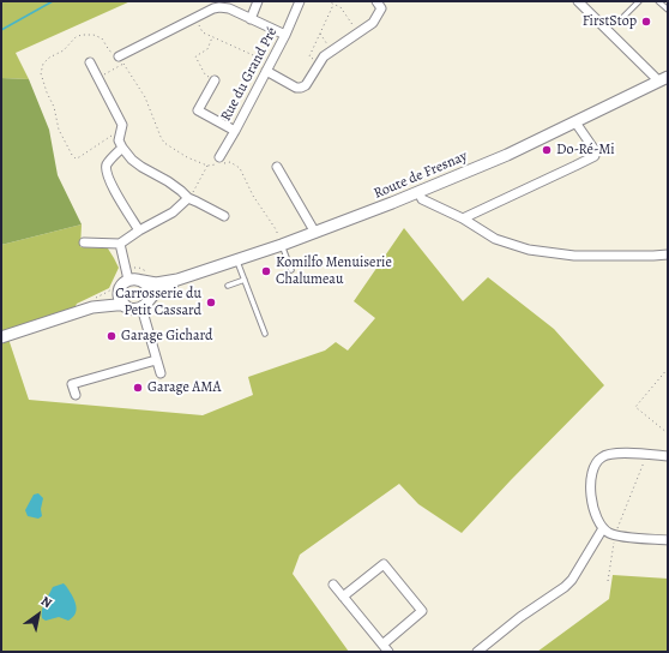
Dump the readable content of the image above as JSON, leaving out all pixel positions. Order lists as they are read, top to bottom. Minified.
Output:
{"streets":{"street":["Rue du Grand Pré","Route de Fresnay"]},"places":["FirstStop","Do-Ré-Mi","Komilfo Menuiserie Chalumeau","Carrosserie du Petit Cassard","Garage Gichard","Garage AMA"],"north":"top right"}
